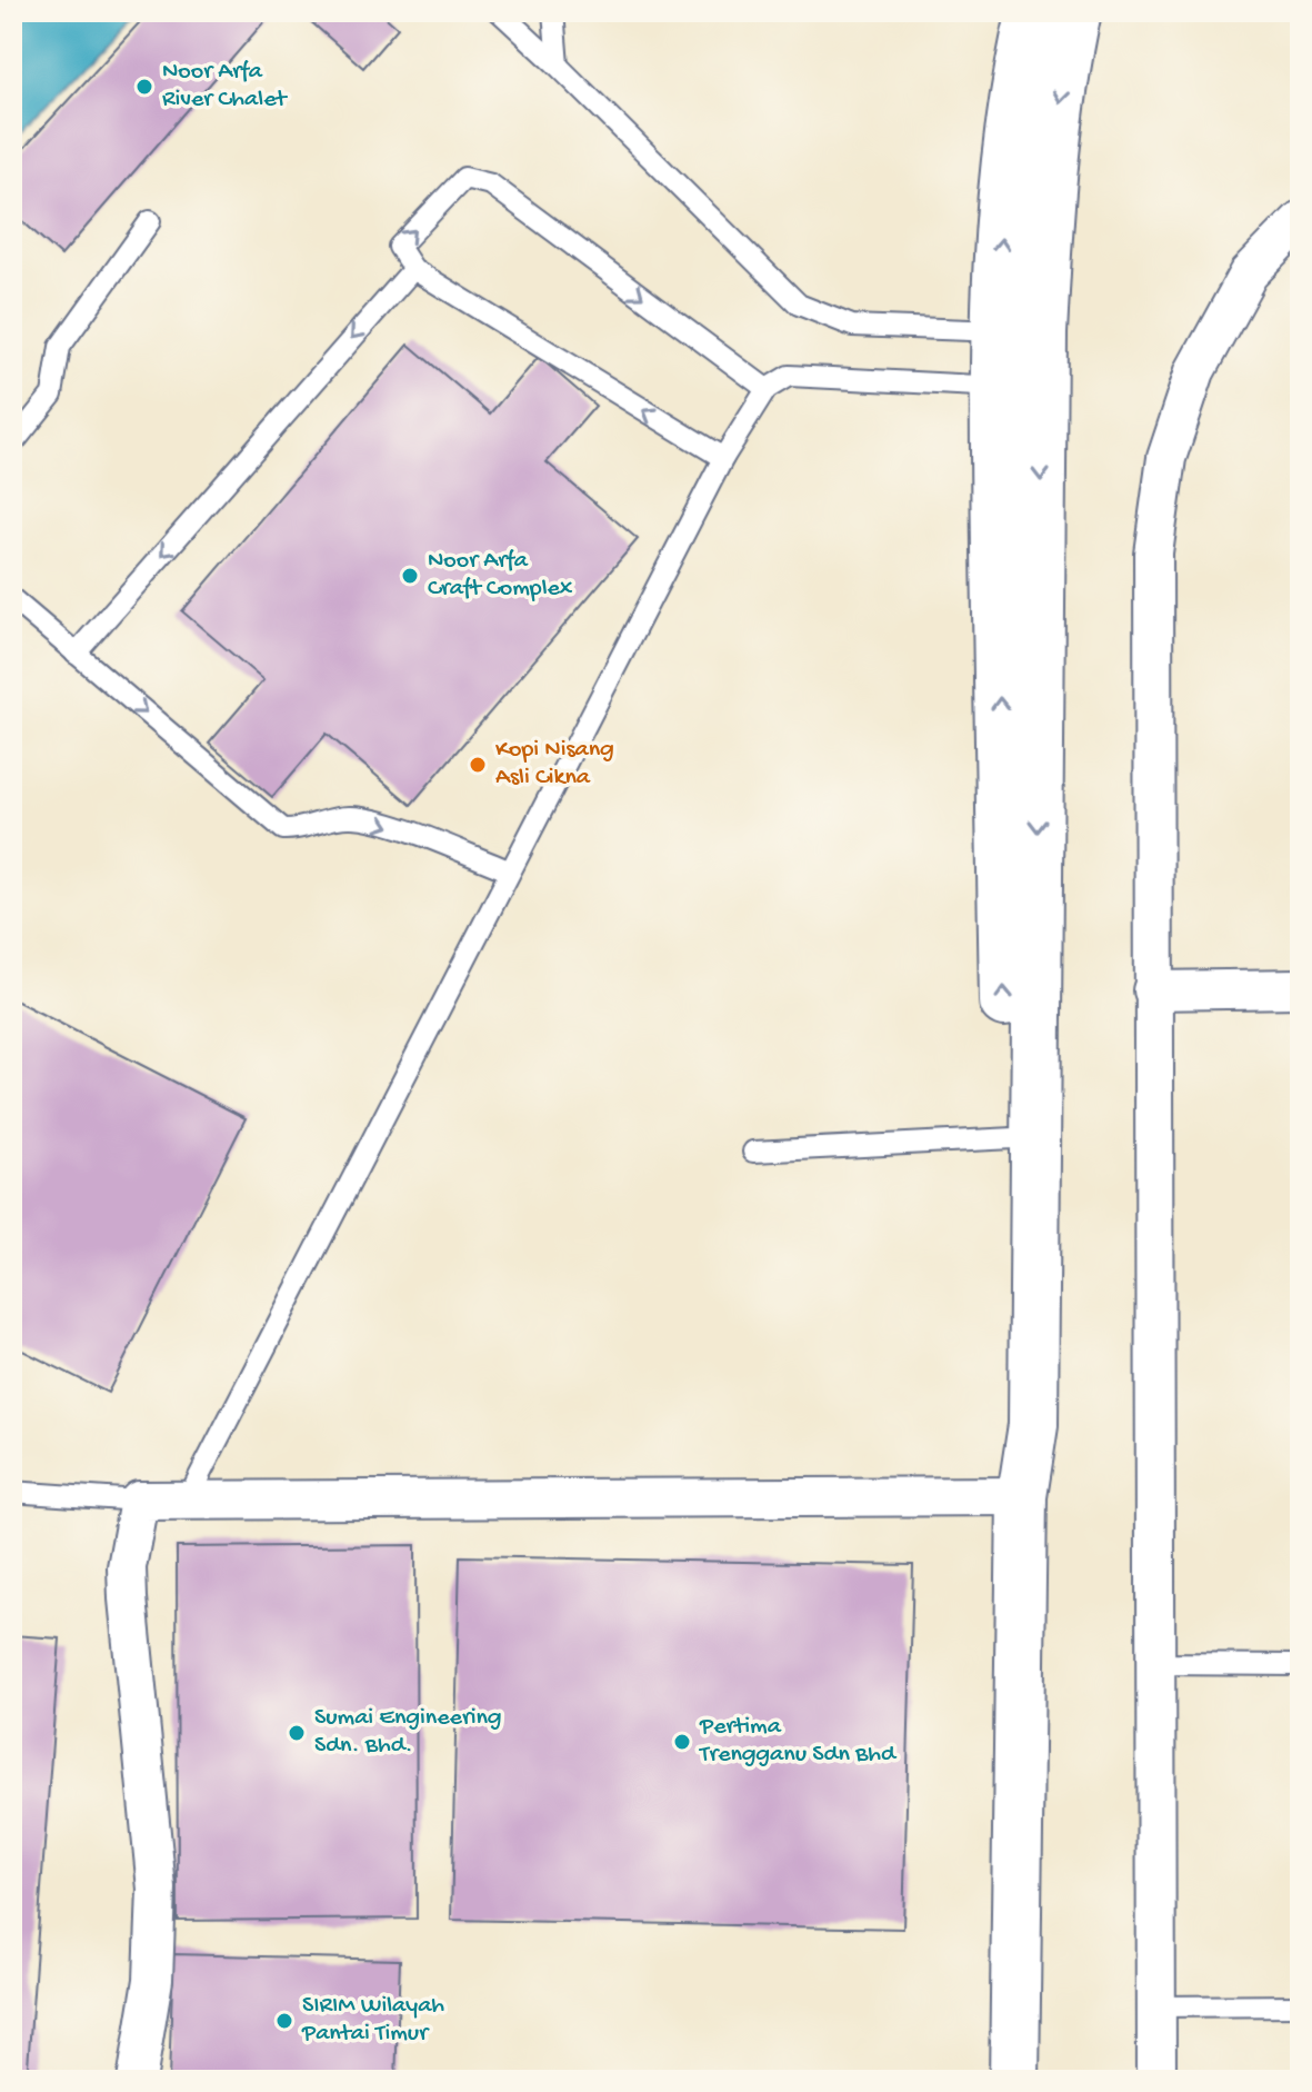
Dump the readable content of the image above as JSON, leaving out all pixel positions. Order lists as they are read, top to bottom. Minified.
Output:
{"places":["Noor Arfa River Chalet","Noor Arfa Craft Complex","Kopi Nisang Asli Cikna","Sumai Engineering Sdn. Bhd.","Pertima Trengganu Sdn Bhd","SIRIM Wilayah Pantai Timur"]}
